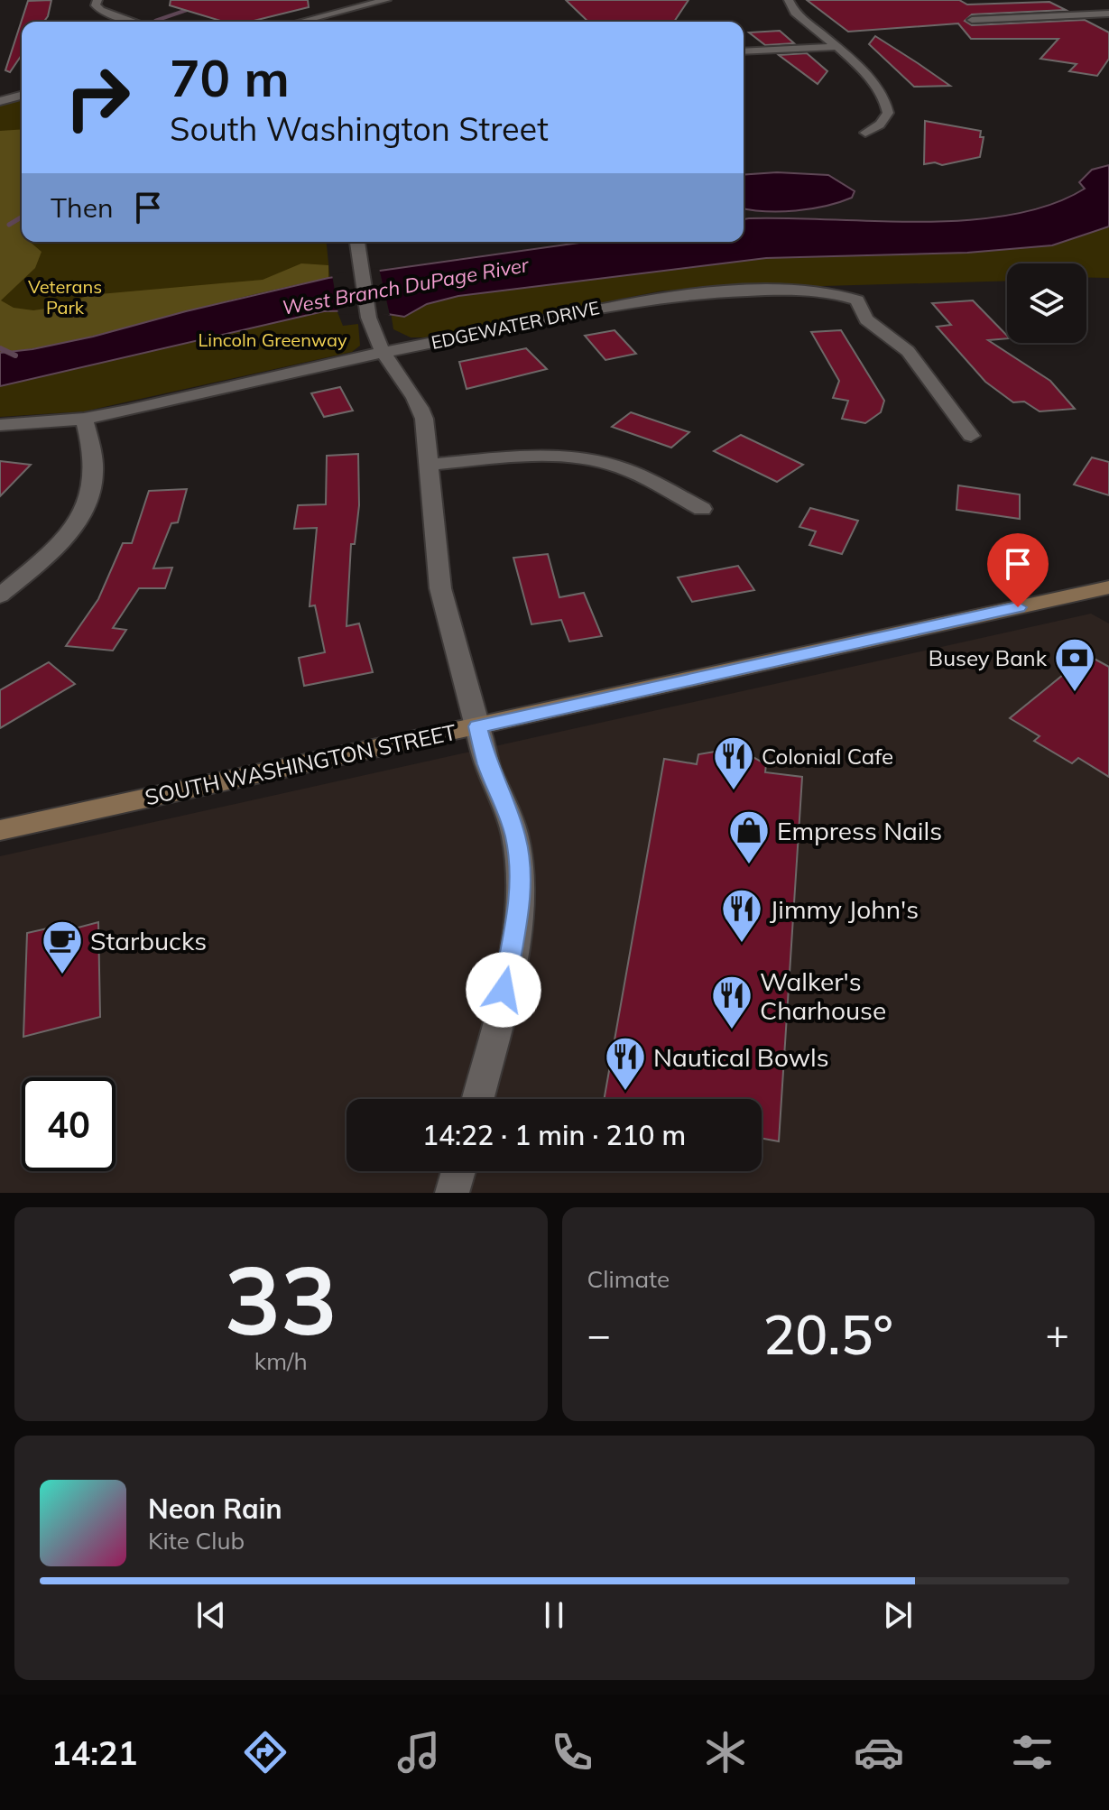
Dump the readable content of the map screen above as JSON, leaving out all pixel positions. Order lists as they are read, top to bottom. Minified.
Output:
{"streets":{"main road":["SOUTH WASHINGTON STREET"],"street":["EDGEWATER DRIVE"]},"water":["West Branch DuPage River"],"parks":["Veterans Park","Lincoln Greenway"],"places":{"bank":["Busey Bank"],"restaurant":["Colonial Cafe","Jimmy John's","Walker's Charhouse","Nautical Bowls"],"shop":["Empress Nails"],"cafe":["Starbucks"]},"page":{"turn":["70 m","South Washington Street"],"then":"Then","limit":"40","trip":"14:22 · 1 min · 210 m","tile":[["33","km/h"],"Climate"],"heat":["−","20.5°","+"],"song":["Neon Rain","Kite Club"],"tabs":"14:21"}}
